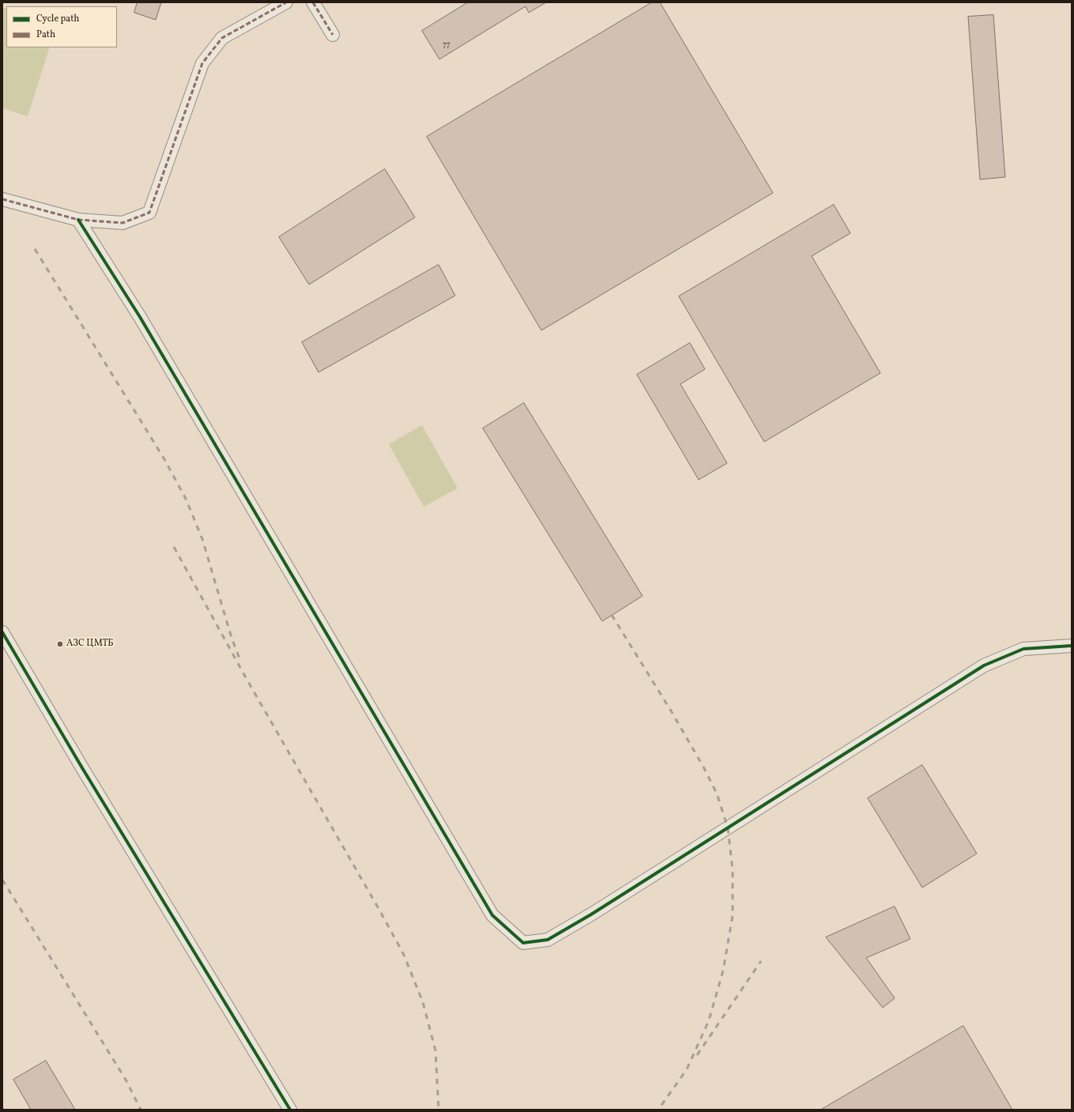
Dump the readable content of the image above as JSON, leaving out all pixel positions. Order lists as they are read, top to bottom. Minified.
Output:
{"places":["АЗС ЦМТБ"],"house_numbers":["77"],"legend":["Cycle path","Path"]}
